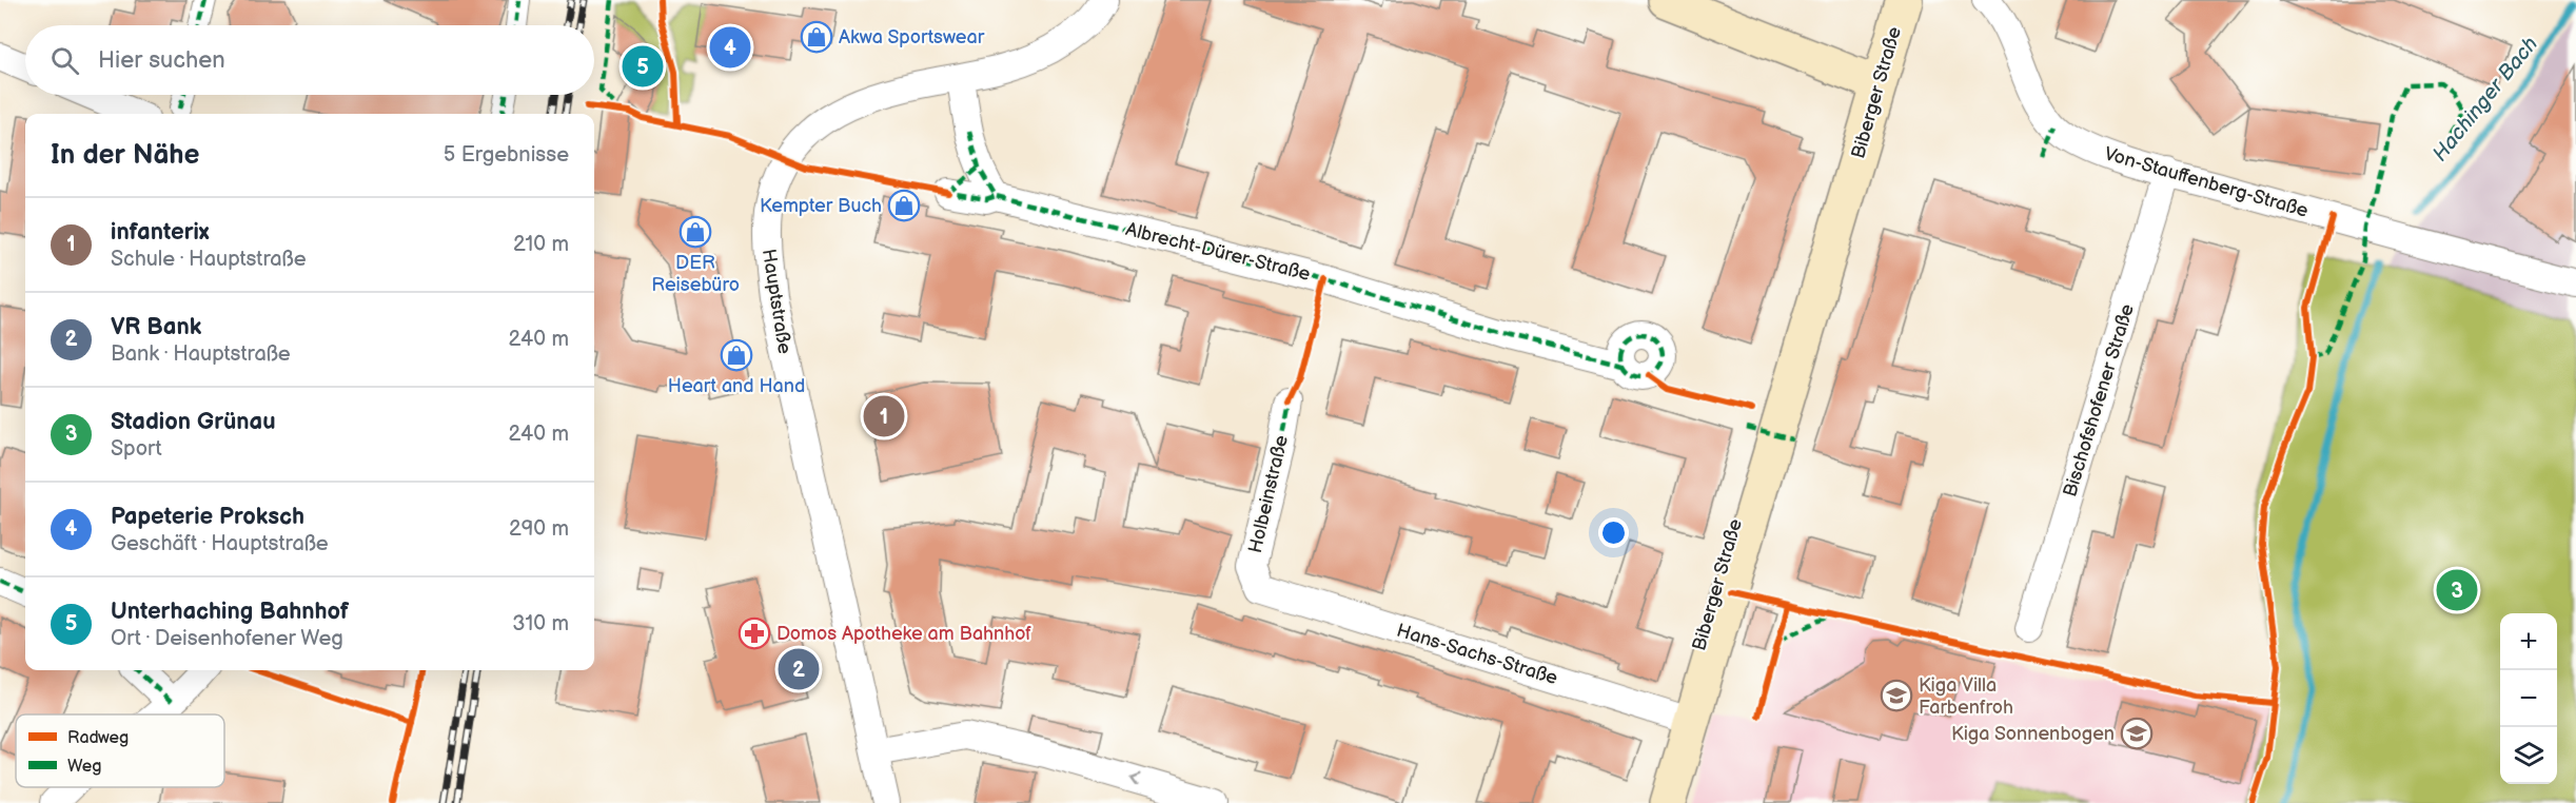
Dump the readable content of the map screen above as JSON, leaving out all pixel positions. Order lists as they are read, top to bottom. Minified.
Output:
{"streets":{"main road":["Biberger Straße"],"street":["Von-Stauffenberg-Straße","Albrecht-Dürer-Straße","Hauptstraße","Bischofshofener Straße","Holbeinstraße","Hans-Sachs-Straße"]},"crossings":[["Biberger Straße","Hans-Sachs-Straße"],["Von-Stauffenberg-Straße","Bischofshofener Straße"],["Holbeinstraße","Hans-Sachs-Straße"]],"water":["Hachinger Bach"],"places":{"shop":["Akwa Sportswear","Kempter Buch","DER Reisebüro","Heart and Hand"],"pharmacy":["Domos Apotheke am Bahnhof"],"school or university":["Kiga Villa Farbenfroh","Kiga Sonnenbogen"]},"legend":["Radweg","Weg"],"page":{"pins":["4","5","1","3","2"],"search":"Hier suchen","heading":["In der Nähe","5 Ergebnisse"],"list":[{"mark":"1","name":"infanterix","note":"Schule · Hauptstraße","value":"210 m"},{"mark":"2","name":"VR Bank","note":"Bank · Hauptstraße","value":"240 m"},{"mark":"3","name":"Stadion Grünau","note":"Sport","value":"240 m"},{"mark":"4","name":"Papeterie Proksch","note":"Geschäft · Hauptstraße","value":"290 m"},{"mark":"5","name":"Unterhaching Bahnhof","note":"Ort · Deisenhofener Weg","value":"310 m"}],"map_buttons":["+","−"]}}
